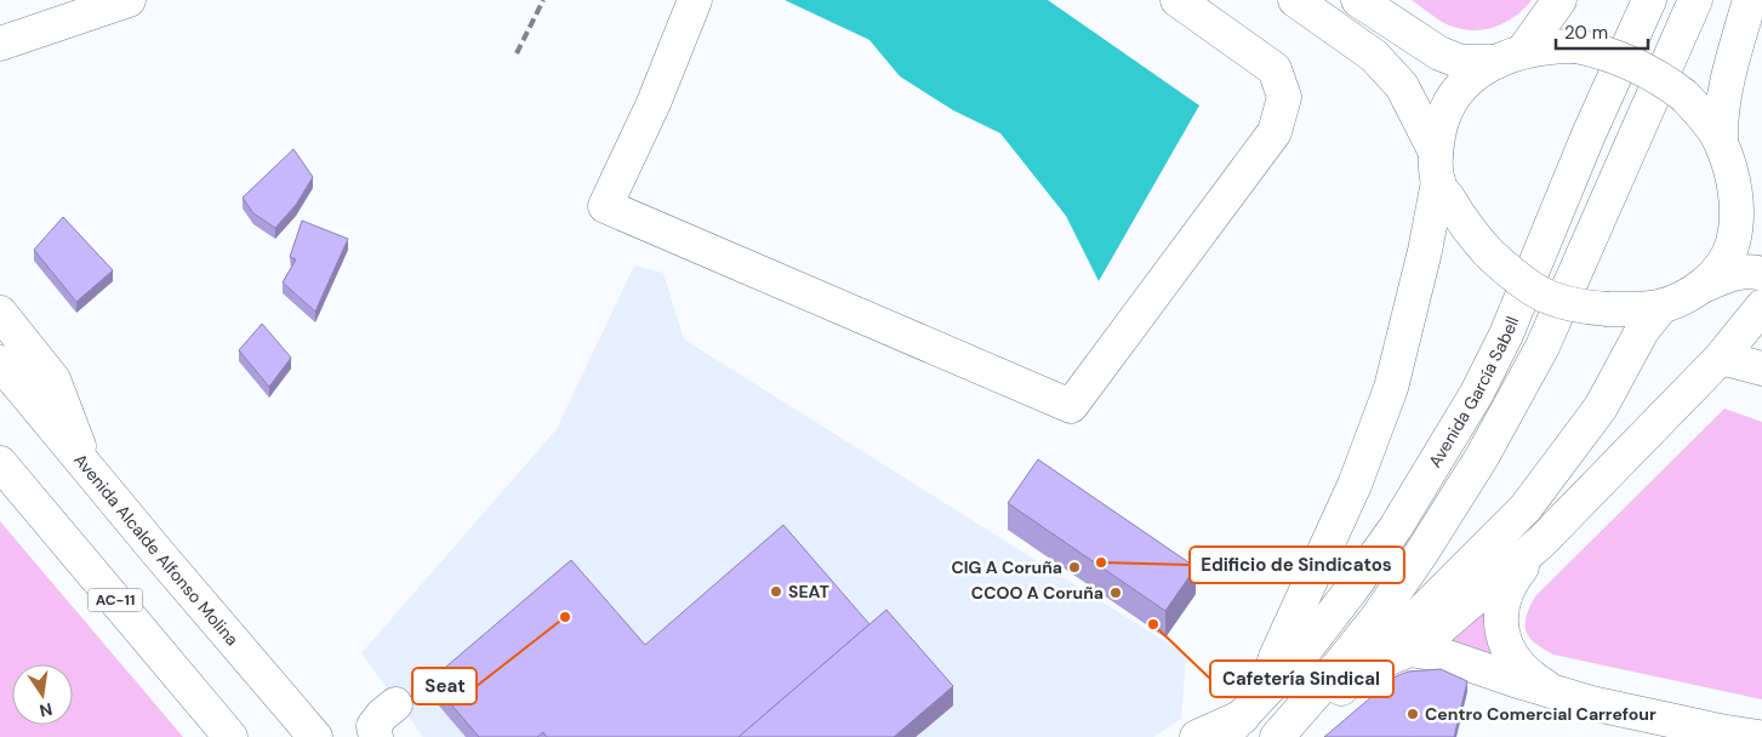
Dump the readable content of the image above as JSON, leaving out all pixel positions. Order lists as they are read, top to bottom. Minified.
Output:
{"streets":{"main road":["Avenida García Sabell","Avenida Alcalde Alfonso Molina","AC-11"]},"places":["Edificio de Sindicatos","CIG A Coruña","SEAT","CCOO A Coruña","Seat","Cafetería Sindical","Centro Comercial Carrefour"],"scale_bar":"20 m","north":"bottom"}
